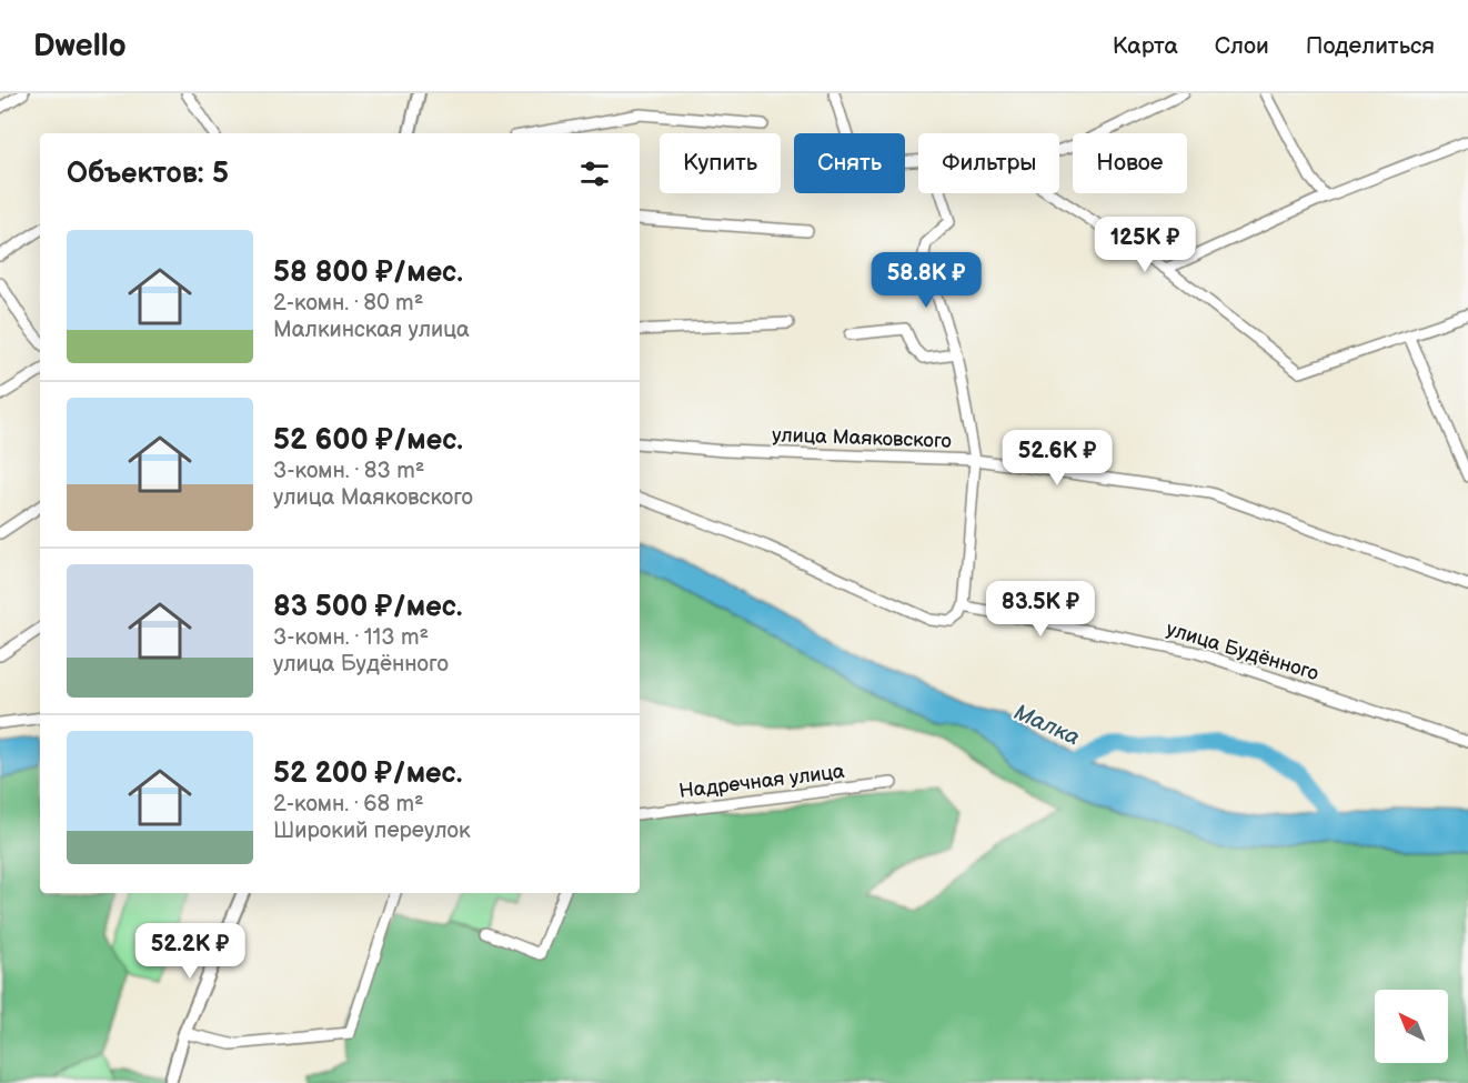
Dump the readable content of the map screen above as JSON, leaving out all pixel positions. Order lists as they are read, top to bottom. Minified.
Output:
{"streets":{"street":["улица Маяковского","улица Будённого","Надречная улица"]},"water":["Малка"],"north":"top left","page":{"header":"Dwello","nav":["Карта","Слои","Поделиться"],"chip":["Купить","Снять","Фильтры","Новое"],"heading":"Объектов: 5","list":[{"name":"58 800 ₽/мес.","note":"2-комн. · 80 m² · Малкинская улица"},{"name":"52 600 ₽/мес.","note":"3-комн. · 83 m² · улица Маяковского"},{"name":"83 500 ₽/мес.","note":"3-комн. · 113 m² · улица Будённого"},{"name":"52 200 ₽/мес.","note":"2-комн. · 68 m² · Широкий переулок"}],"price":["125K ₽","58.8K ₽","52.6K ₽","83.5K ₽","52.2K ₽"]}}
